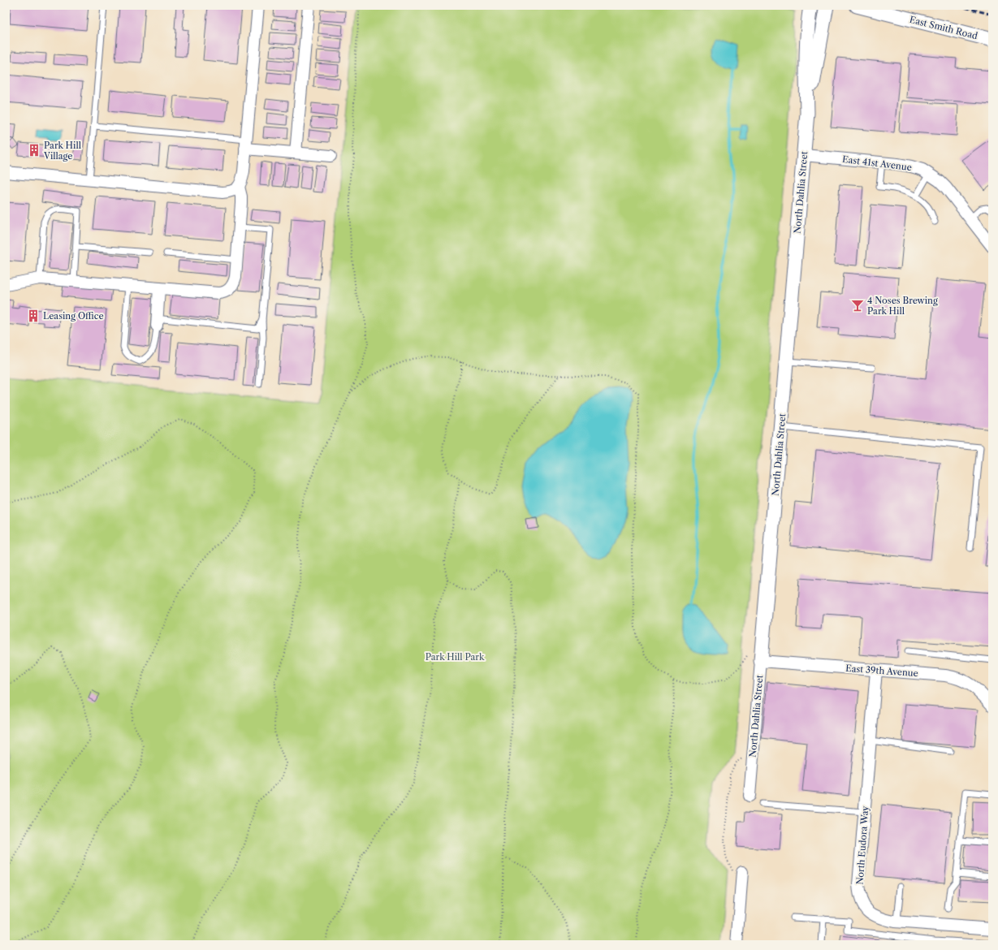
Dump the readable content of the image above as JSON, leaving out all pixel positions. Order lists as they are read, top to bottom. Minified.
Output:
{"streets":{"street":["East Smith Road","East 41st Avenue","North Dahlia Street","East 39th Avenue","North Eudora Way"]},"crossings":[["East 41st Avenue","North Dahlia Street"],["North Dahlia Street","East 39th Avenue"],["East 39th Avenue","North Eudora Way"]],"parks":["Park Hill Park"],"places":{"building":["Park Hill Village","Leasing Office"],"bar":["4 Noses Brewing Park Hill"]}}
